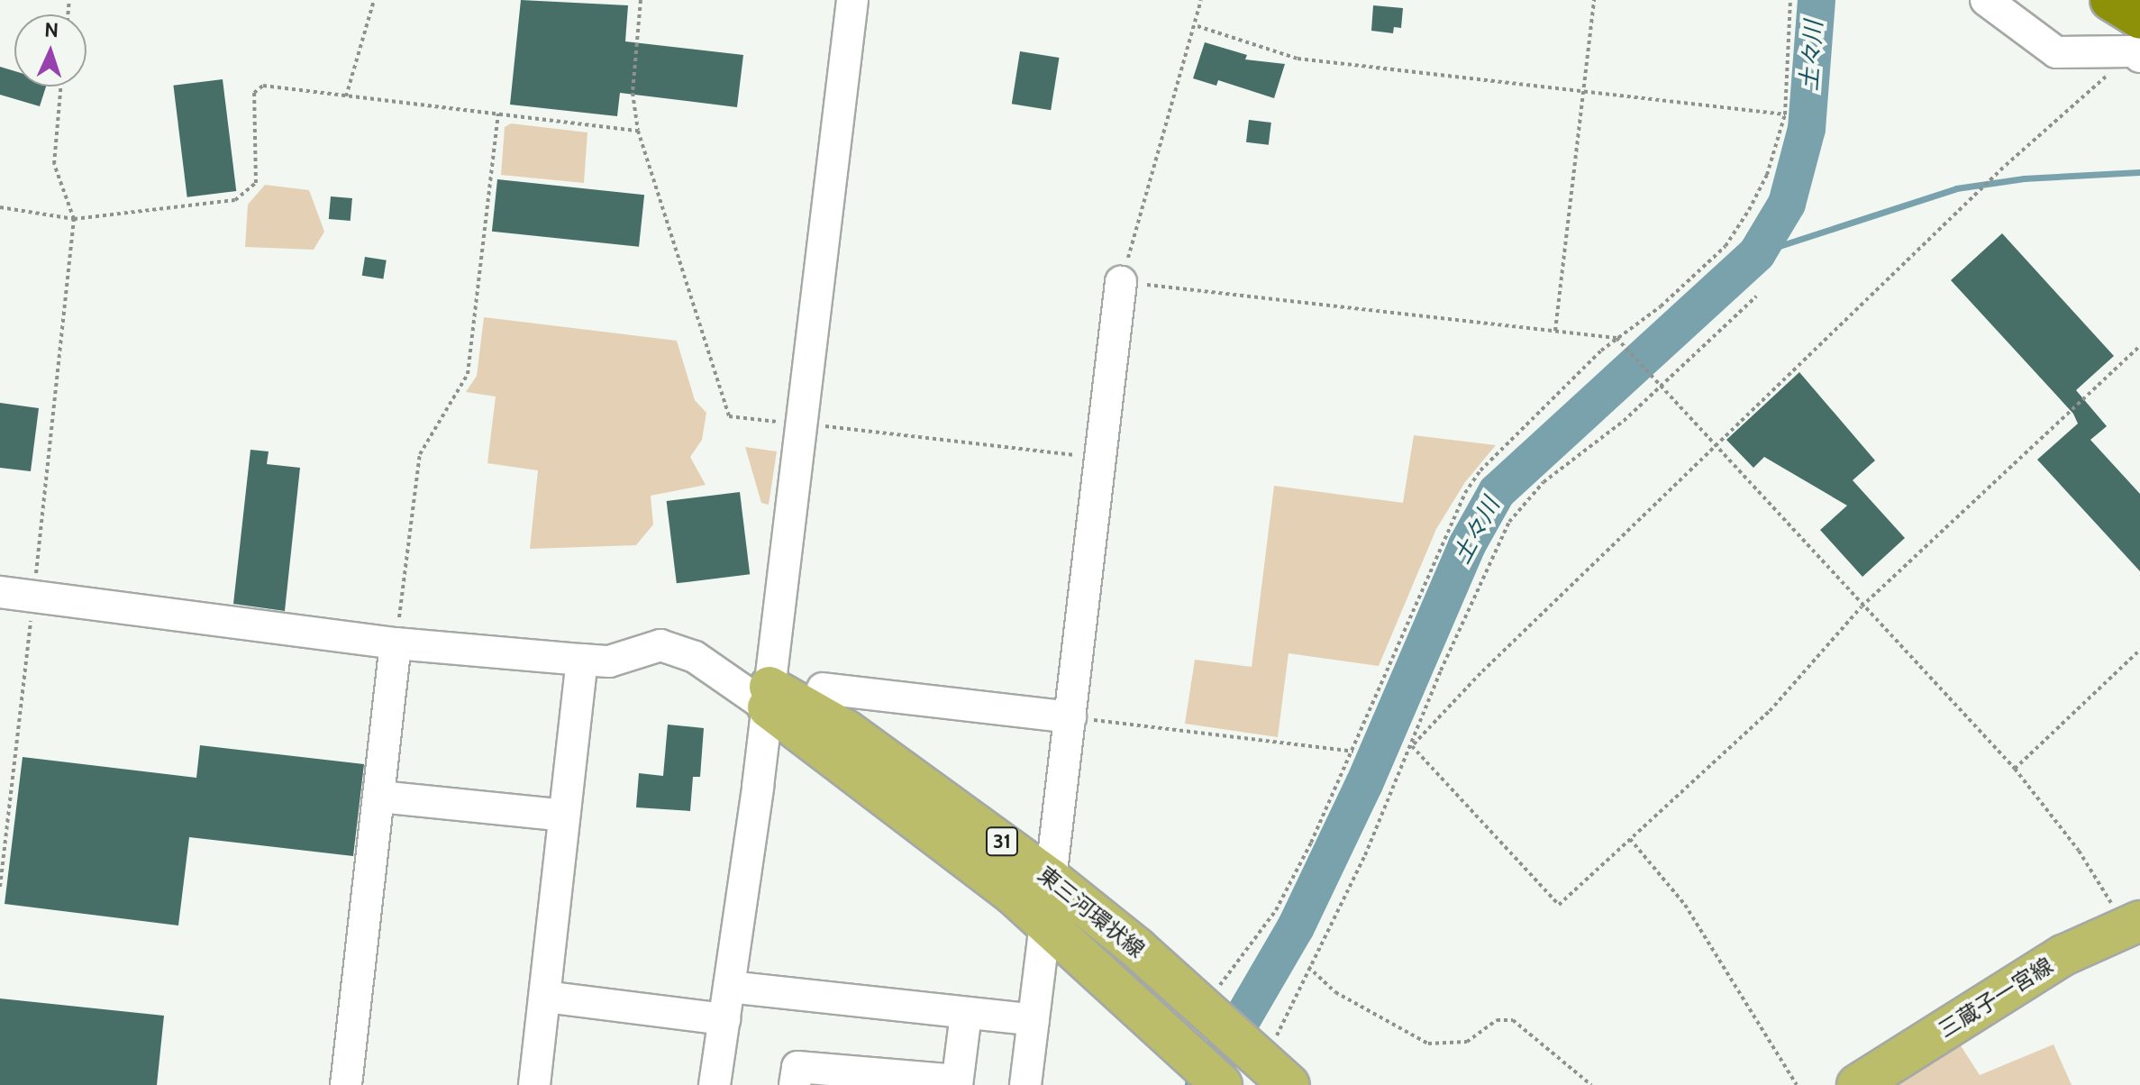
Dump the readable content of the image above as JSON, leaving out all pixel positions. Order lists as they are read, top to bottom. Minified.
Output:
{"streets":{"main road":["31","東三河環状線","三蔵子一宮線"]},"water":["土々川"],"north":"top"}
